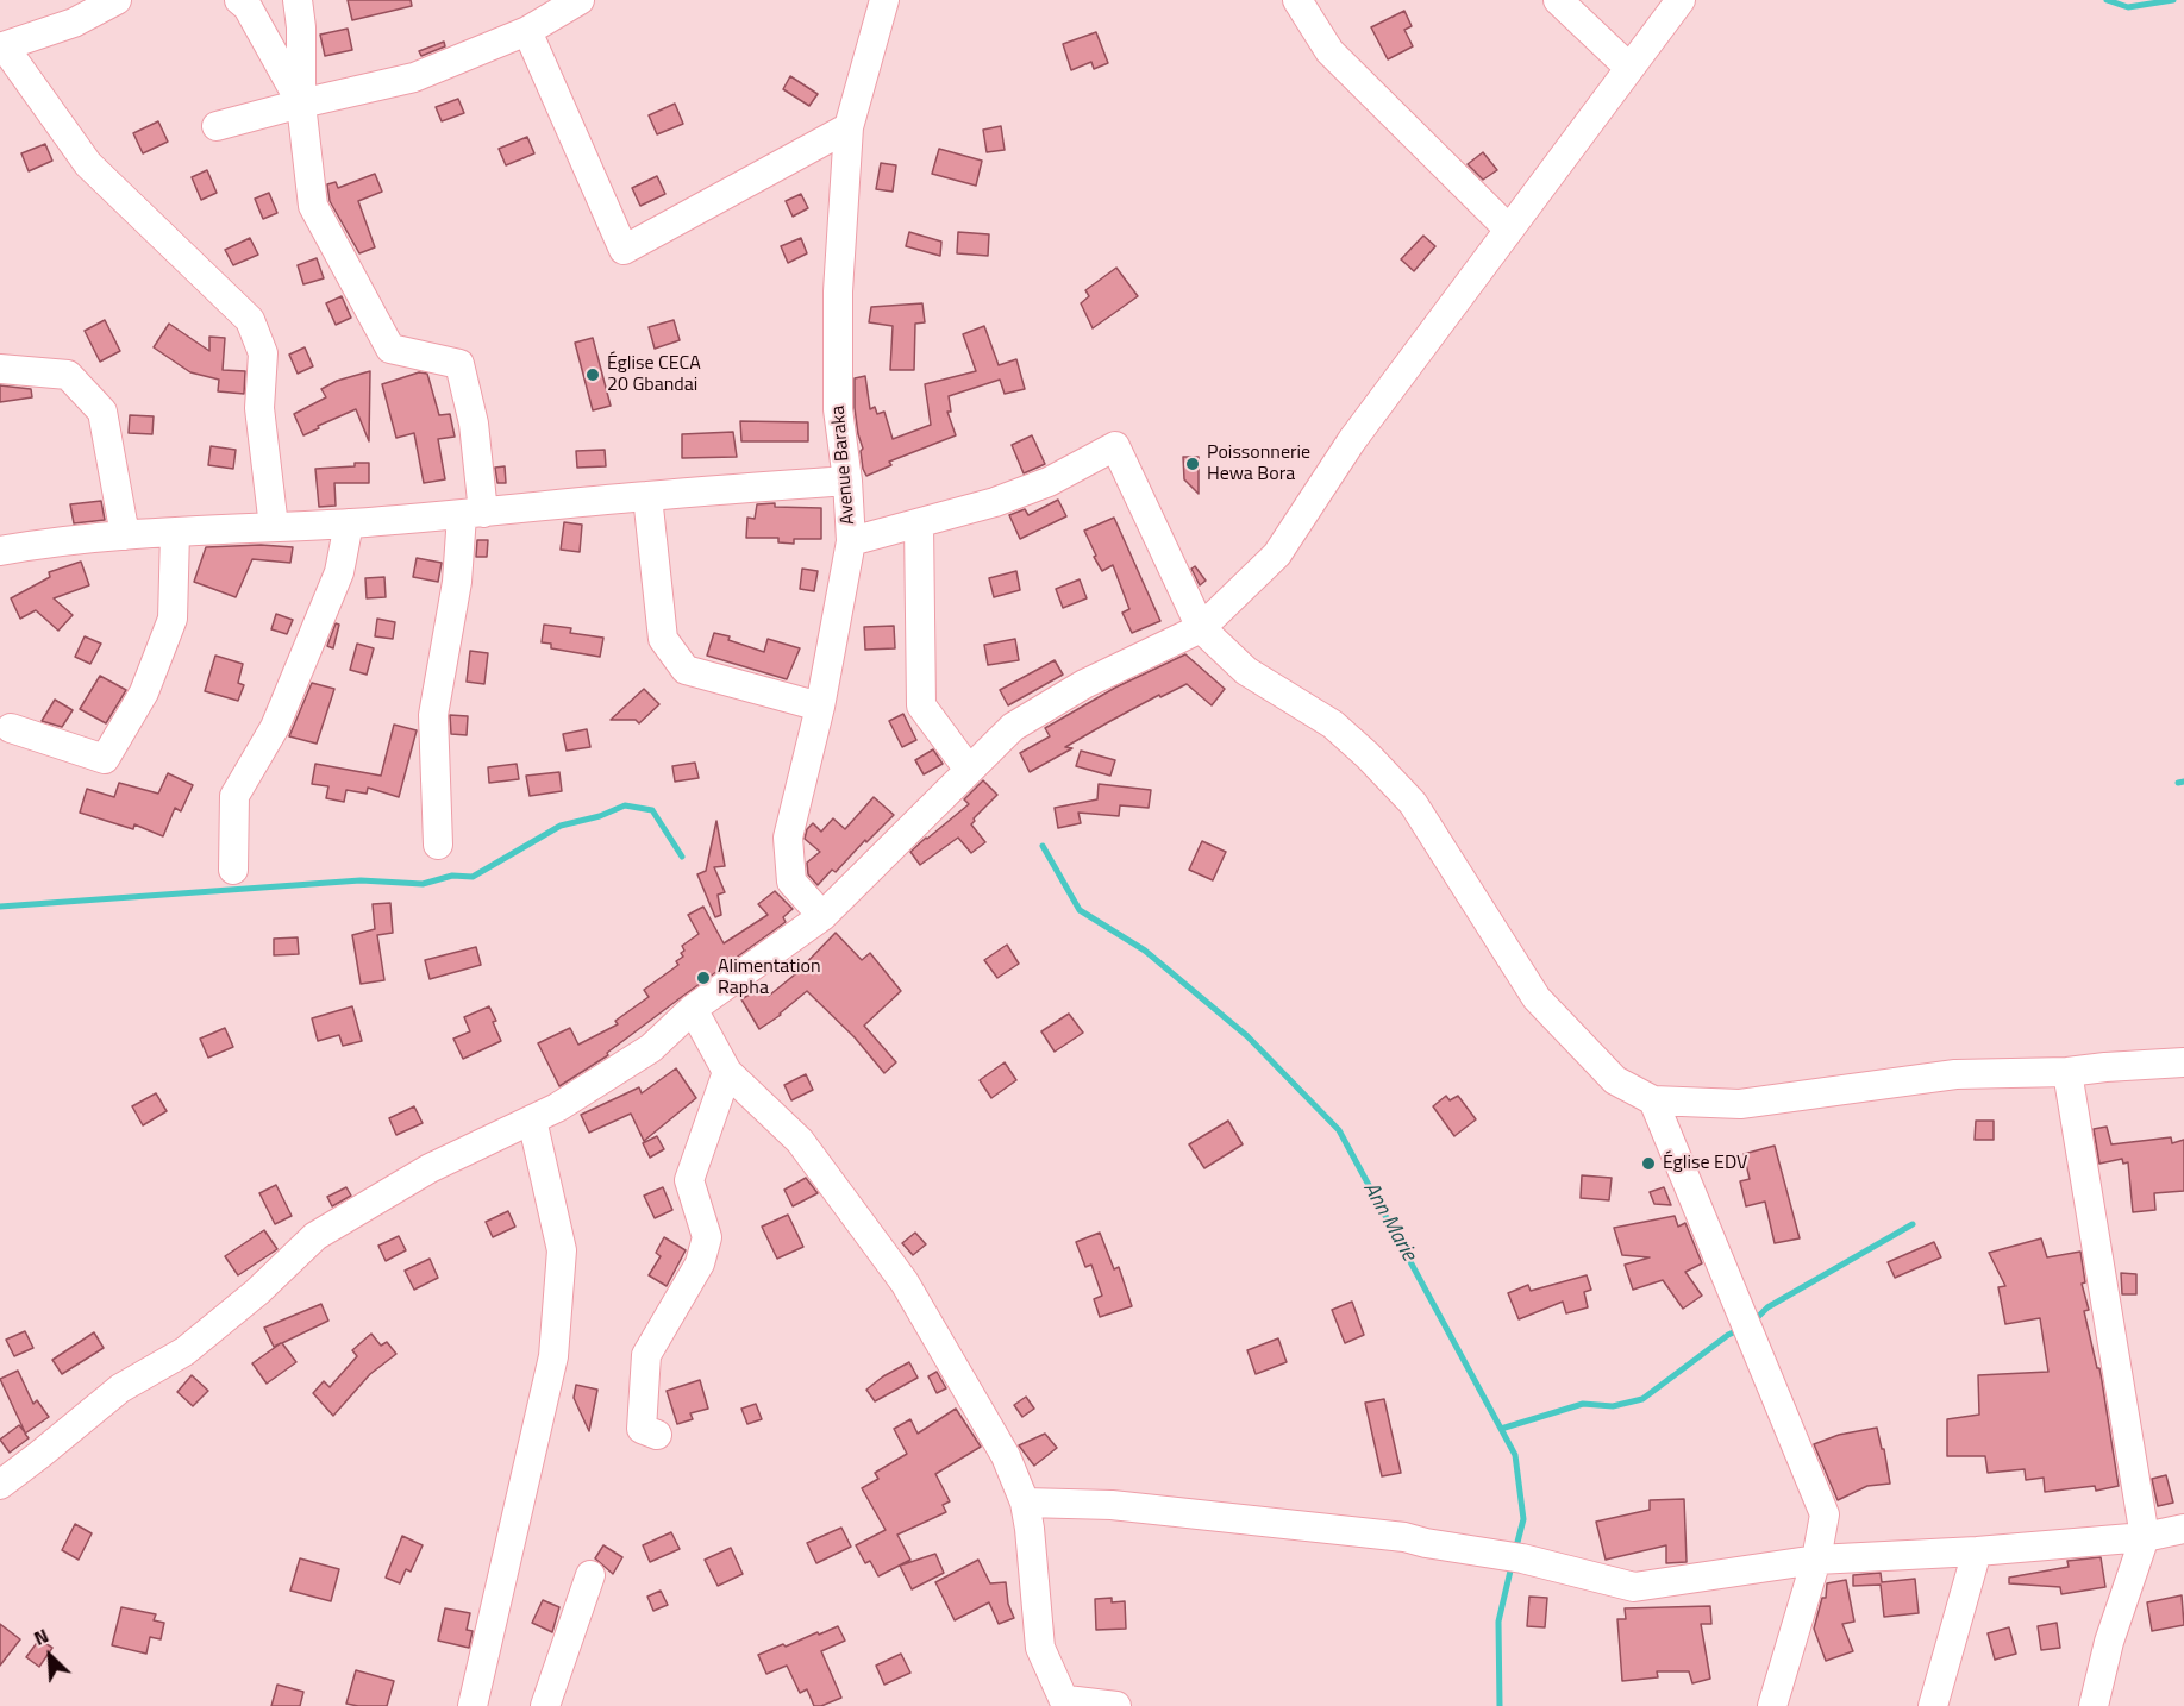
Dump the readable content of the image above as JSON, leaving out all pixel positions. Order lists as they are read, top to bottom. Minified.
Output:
{"streets":{"street":["Avenue Baraka"]},"water":["Ann Marie"],"places":["Église CECA 20 Gbandai","Poissonnerie Hewa Bora","Alimentation Rapha","Église EDV"],"north":"top left"}
